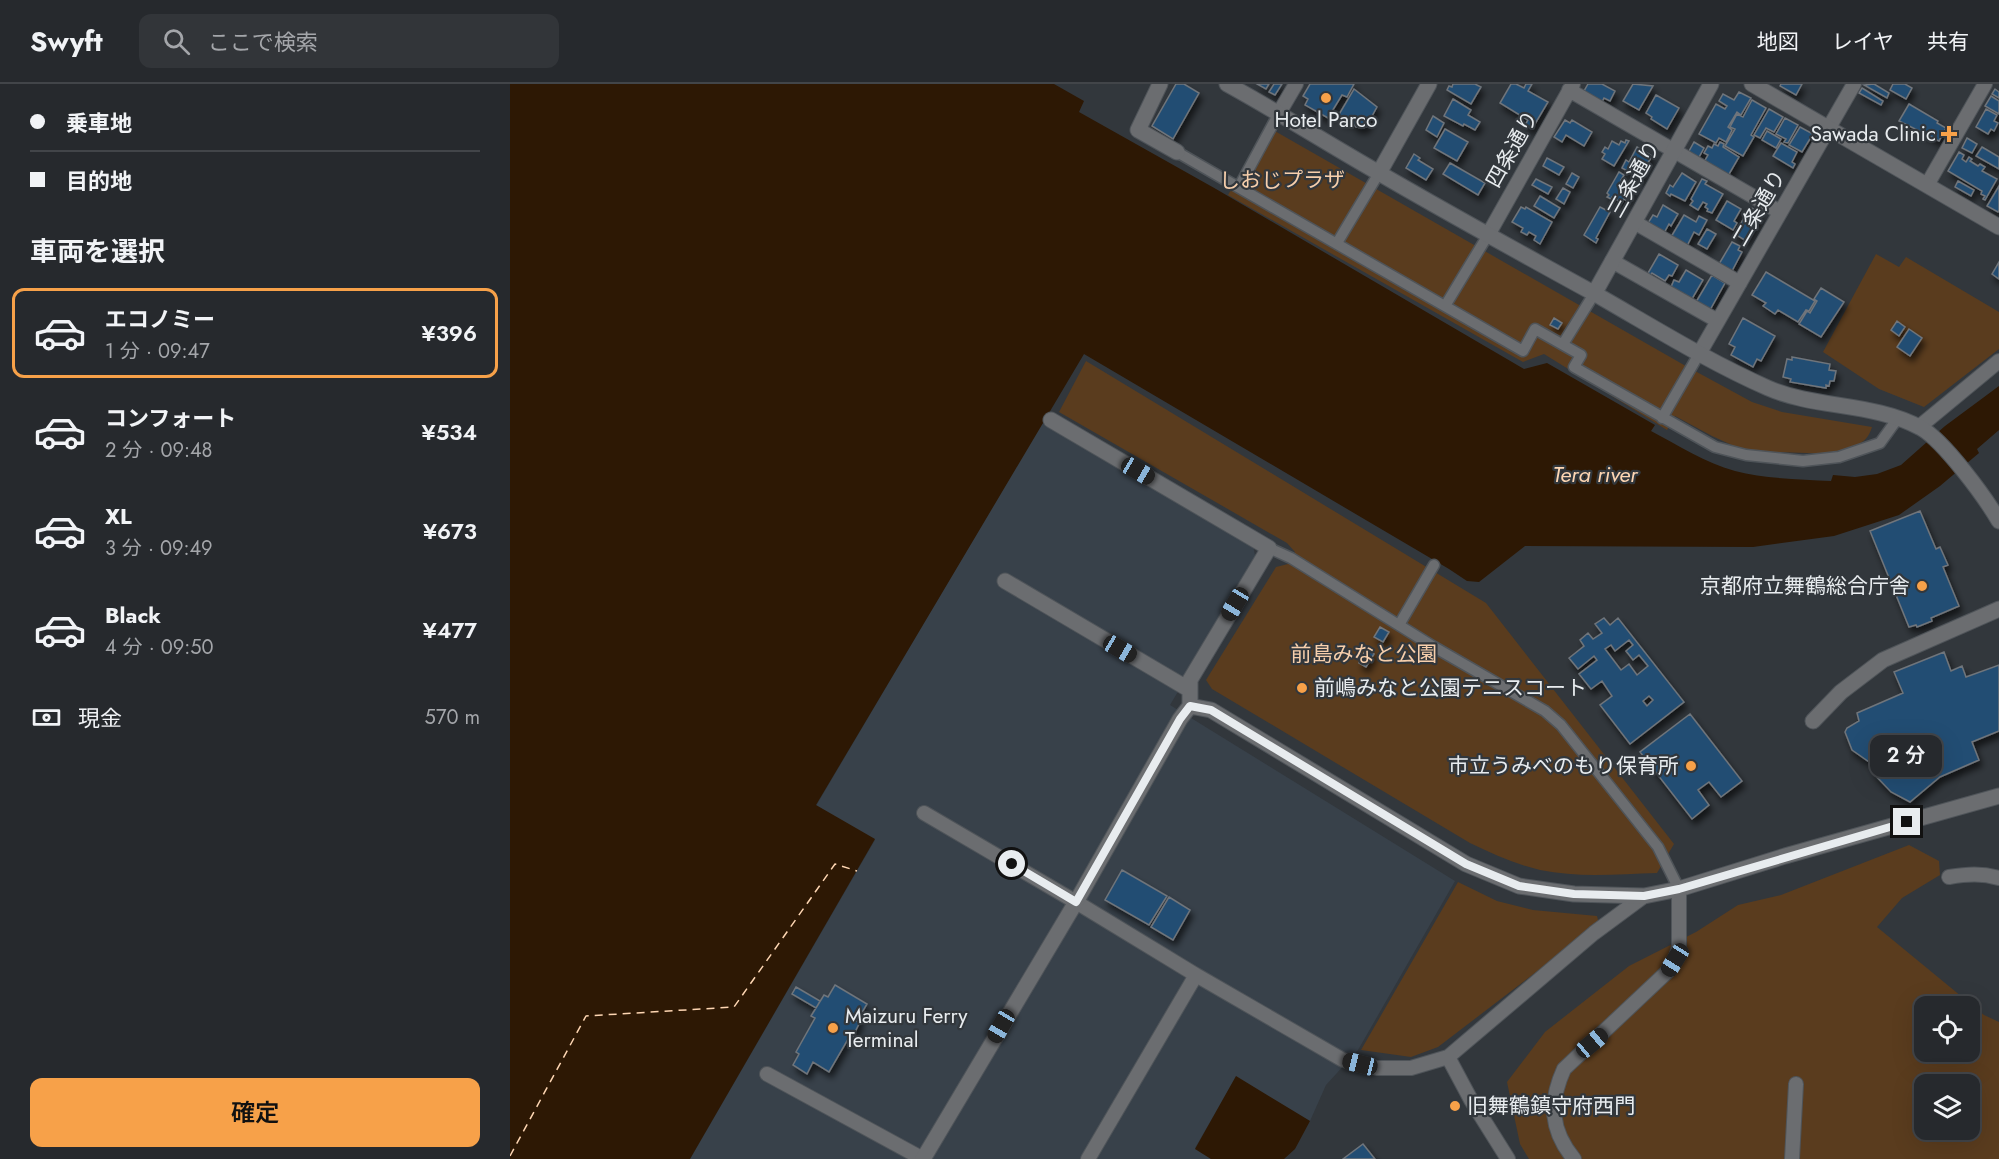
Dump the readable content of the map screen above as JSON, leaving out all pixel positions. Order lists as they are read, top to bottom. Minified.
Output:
{"streets":{"street":["四条通り","三条通り","二条通り"]},"water":["Tera river"],"parks":["しおじプラザ","前島みなと公園"],"places":{"other":["Hotel Parco","京都府立舞鶴総合庁舎","前嶋みなと公園テニスコート","市立うみべのもり保育所","Maizuru Ferry Terminal","旧舞鶴鎮守府西門"],"health":["Sawada Clinic"]},"page":{"header":"Swyft","search":"ここで検索","nav":["地図","レイヤ","共有"],"banner":["乗車地","目的地"],"heading":"車両を選択","list":[{"name":"エコノミー","note":"1 分 · 09:47","value":"¥396"},{"name":"コンフォート","note":"2 分 · 09:48","value":"¥534"},{"name":"XL","note":"3 分 · 09:49","value":"¥673"},{"name":"Black","note":"4 分 · 09:50","value":"¥477"}],"pay":["現金","570 m"],"bubble":"2 分","buttons":"確定"}}
